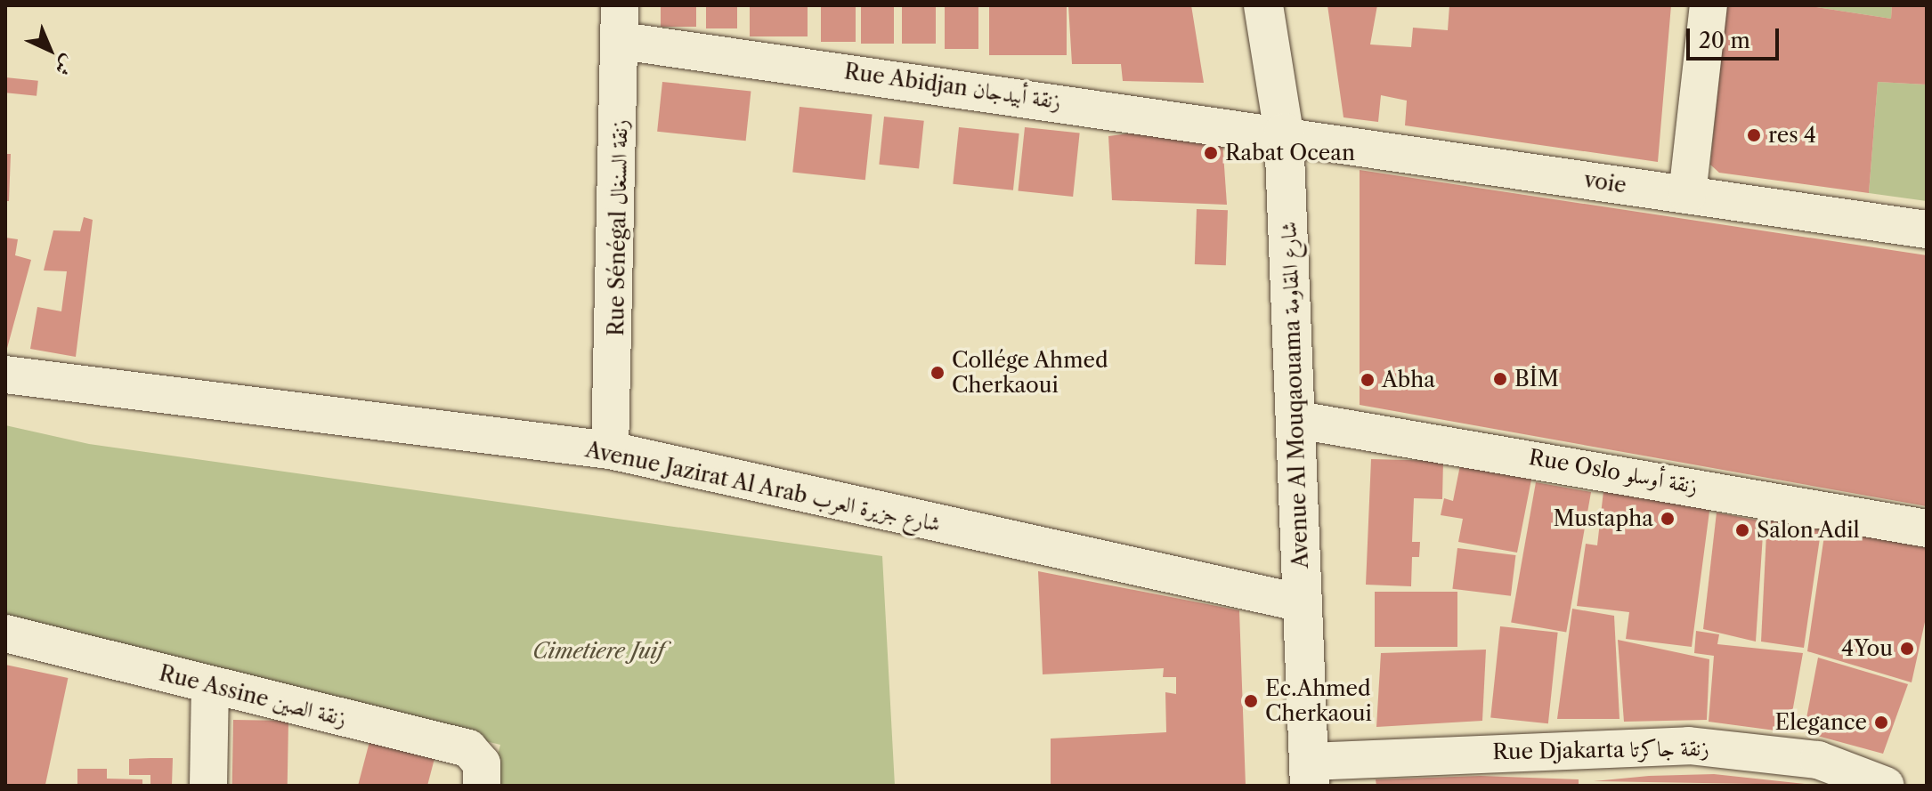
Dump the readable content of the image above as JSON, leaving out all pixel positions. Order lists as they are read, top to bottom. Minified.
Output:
{"streets":{"street":["Rue Abidjan زنقة أبيدجان","voie","Rue Sénégal زنقة السنغال","Avenue Al Mouqaouama شارع المقاومة","Rue Oslo زنقة أوسلو","Avenue Jazirat Al Arab شارع جزيرة العرب","Rue Assine زنقة الصين","Rue Djakarta زنقة جاكرتا"]},"crossings":[["Rue Abidjan زنقة أبيدجان","voie"],["Rue Abidjan زنقة أبيدجان","Rue Sénégal زنقة السنغال"],["Rue Abidjan زنقة أبيدجان","Avenue Al Mouqaouama شارع المقاومة"],["voie","Avenue Al Mouqaouama شارع المقاومة"],["Rue Sénégal زنقة السنغال","Avenue Jazirat Al Arab شارع جزيرة العرب"],["Avenue Al Mouqaouama شارع المقاومة","Rue Oslo زنقة أوسلو"],["Avenue Al Mouqaouama شارع المقاومة","Avenue Jazirat Al Arab شارع جزيرة العرب"],["Avenue Al Mouqaouama شارع المقاومة","Rue Djakarta زنقة جاكرتا"]],"parks":["Cimetiere Juif"],"places":["res 4","Rabat Ocean","Collége Ahmed Cherkaoui","BİM","Abha","Mustapha","Salon Adil","4You","Ec.Ahmed Cherkaoui","Elegance"],"scale_bar":"20 m","north":"bottom right"}
